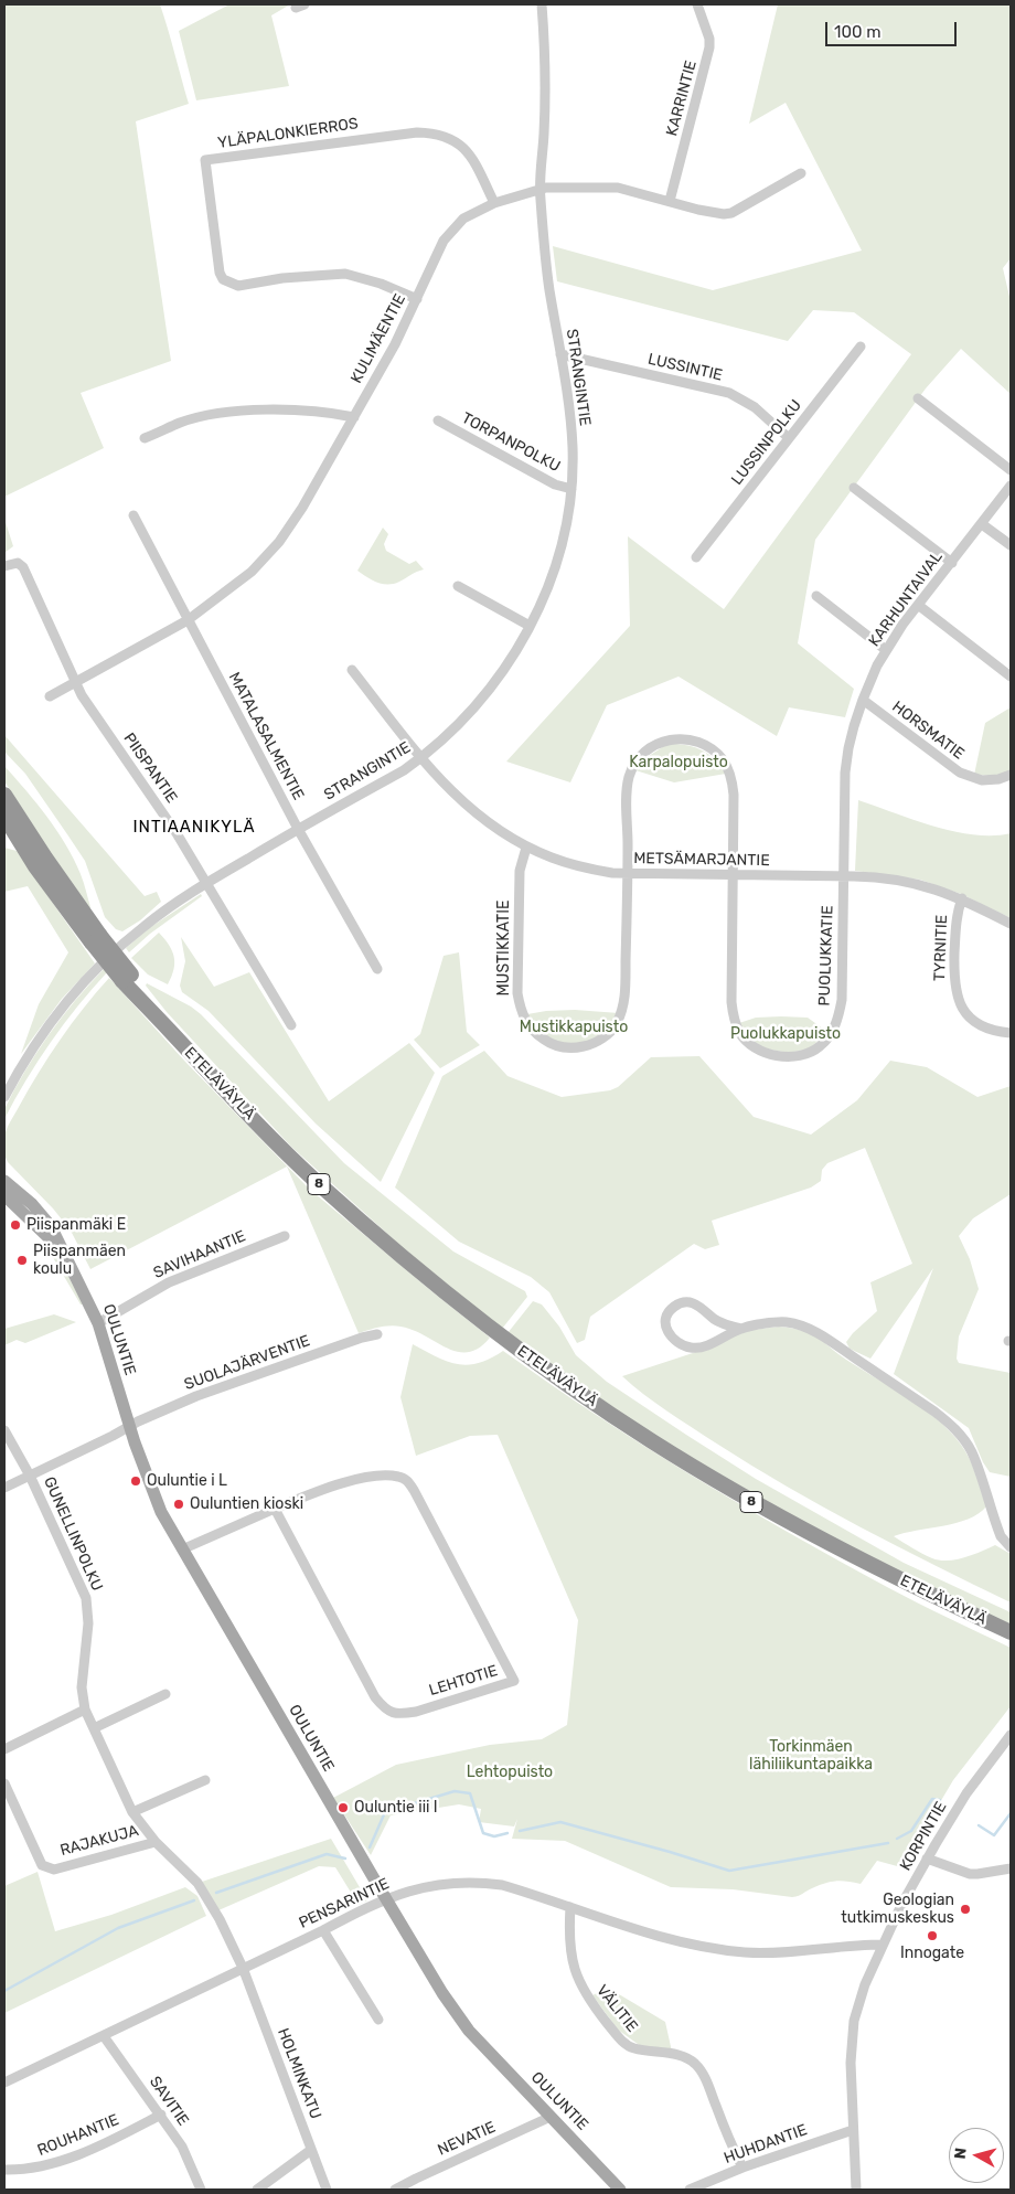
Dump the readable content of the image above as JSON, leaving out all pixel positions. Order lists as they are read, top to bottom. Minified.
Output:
{"streets":{"highway":["ETELÄVÄYLÄ","8"],"main road":["OULUNTIE"],"street":["KARRINTIE","YLÄPALONKIERROS","KULIMÄENTIE","LUSSINTIE","STRANGINTIE","TORPANPOLKU","LUSSINPOLKU","KARHUNTAIVAL","HORSMATIE","MATALASALMENTIE","PIISPANTIE","METSÄMARJANTIE","MUSTIKKATIE","TYRNITIE","PUOLUKKATIE","SAVIHAANTIE","SUOLAJÄRVENTIE","GUNELLINPOLKU","LEHTOTIE","KORPINTIE","RAJAKUJA","PENSARINTIE","VÄLITIE","HOLMINKATU","SAVITIE","ROUHANTIE","NEVATIE","HUHDANTIE"]},"crossings":[["KARRINTIE","KULIMÄENTIE"],["YLÄPALONKIERROS","KULIMÄENTIE"],["KULIMÄENTIE","STRANGINTIE"],["KULIMÄENTIE","MATALASALMENTIE"],["KULIMÄENTIE","PIISPANTIE"],["LUSSINTIE","STRANGINTIE"],["LUSSINTIE","LUSSINPOLKU"],["STRANGINTIE","TORPANPOLKU"],["STRANGINTIE","MATALASALMENTIE"],["STRANGINTIE","PIISPANTIE"],["STRANGINTIE","METSÄMARJANTIE"],["KARHUNTAIVAL","HORSMATIE"],["KARHUNTAIVAL","METSÄMARJANTIE"],["KARHUNTAIVAL","PUOLUKKATIE"],["METSÄMARJANTIE","MUSTIKKATIE"],["METSÄMARJANTIE","TYRNITIE"],["METSÄMARJANTIE","PUOLUKKATIE"],["MUSTIKKATIE","PUOLUKKATIE"],["ETELÄVÄYLÄ","8"],["SAVIHAANTIE","OULUNTIE"],["OULUNTIE","SUOLAJÄRVENTIE"],["OULUNTIE","LEHTOTIE"],["OULUNTIE","PENSARINTIE"],["OULUNTIE","NEVATIE"],["SUOLAJÄRVENTIE","GUNELLINPOLKU"],["GUNELLINPOLKU","RAJAKUJA"],["GUNELLINPOLKU","PENSARINTIE"],["GUNELLINPOLKU","HOLMINKATU"],["KORPINTIE","PENSARINTIE"],["KORPINTIE","HUHDANTIE"],["PENSARINTIE","VÄLITIE"],["PENSARINTIE","HOLMINKATU"],["PENSARINTIE","SAVITIE"],["VÄLITIE","HUHDANTIE"],["SAVITIE","ROUHANTIE"]],"districts":["INTIAANIKYLÄ"],"parks":["Karpalopuisto","Mustikkapuisto","Puolukkapuisto","Torkinmäen lähiliikuntapaikka","Lehtopuisto"],"places":["Piispanmäki E","Piispanmäen koulu","Ouluntie i L","Ouluntien kioski","Ouluntie iii I","Geologian tutkimuskeskus","Innogate"],"scale_bar":"100 m","north":"left"}
